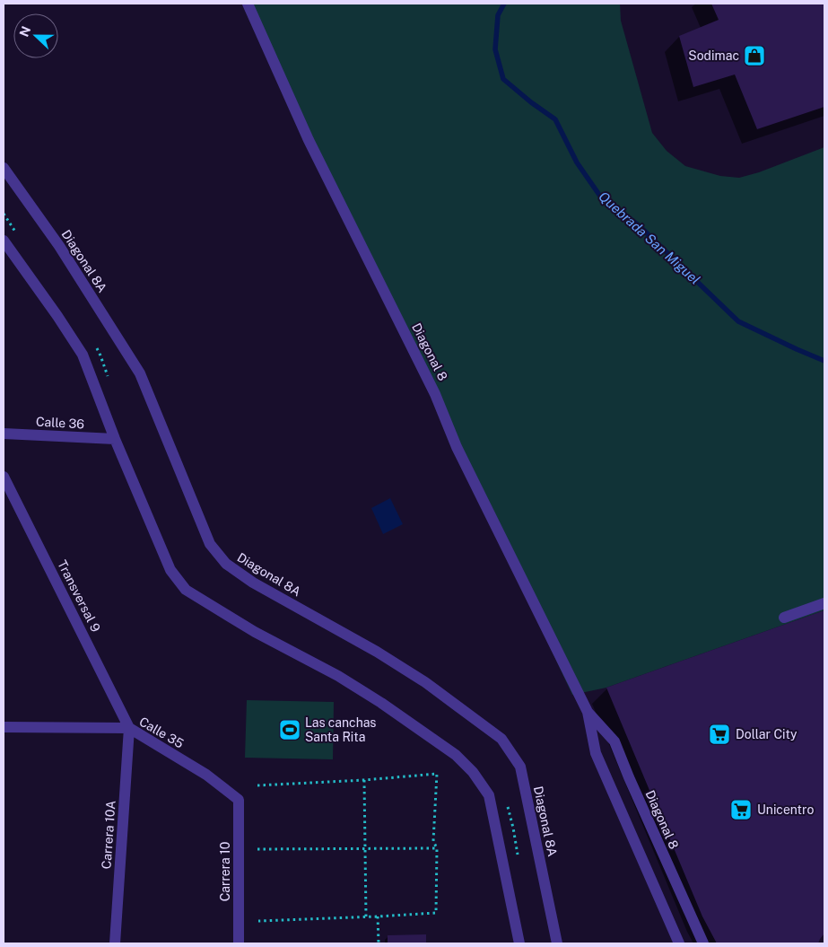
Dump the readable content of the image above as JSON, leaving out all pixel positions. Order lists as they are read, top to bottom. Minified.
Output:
{"streets":{"street":["Diagonal 8A","Diagonal 8","Calle 36","Transversal 9","Calle 35","Carrera 10A","Carrera 10"]},"crossings":[["Transversal 9","Calle 35"],["Transversal 9","Carrera 10A"],["Calle 35","Carrera 10A"],["Calle 35","Carrera 10"]],"water":["Quebrada San Miguel"],"places":{"shop":["Sodimac"],"sports":["Las canchas Santa Rita"],"supermarket":["Dollar City","Unicentro"]},"north":"left"}
